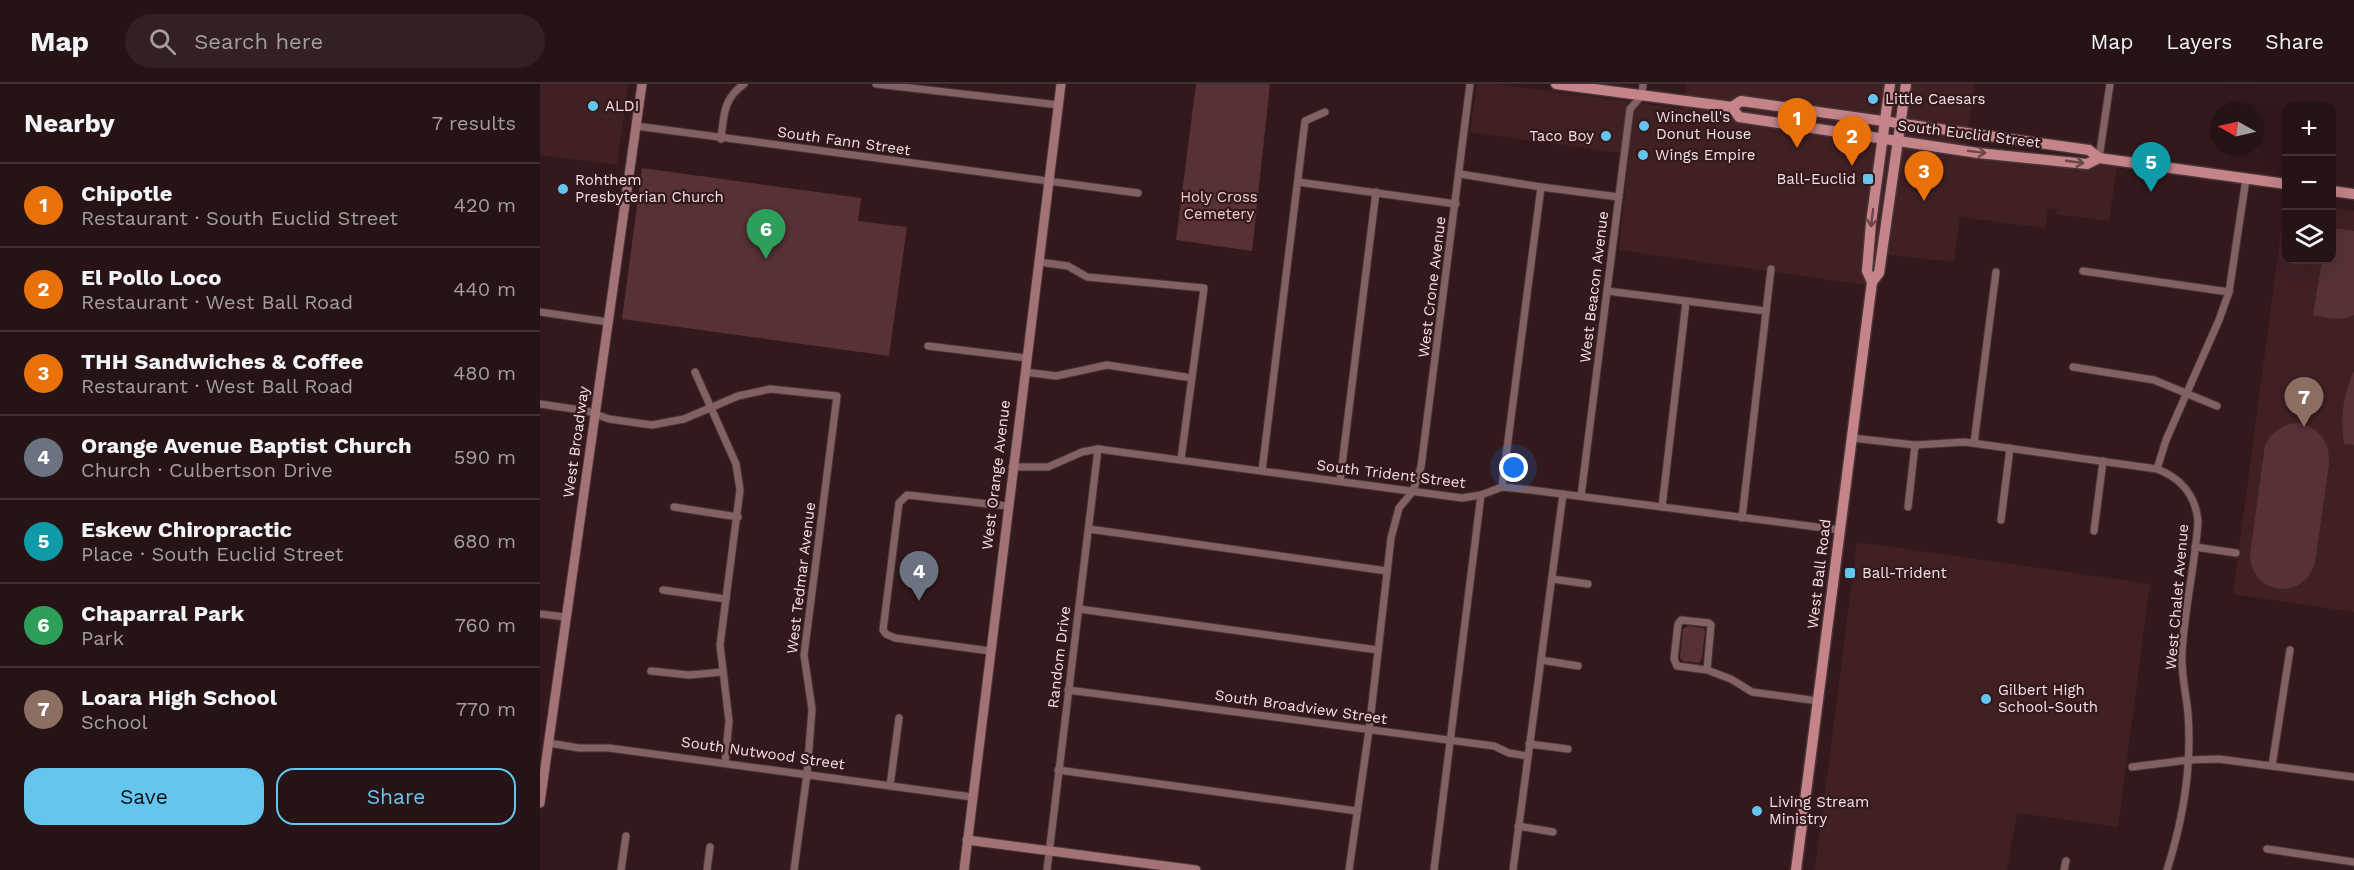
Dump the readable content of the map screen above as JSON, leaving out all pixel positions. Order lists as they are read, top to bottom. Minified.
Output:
{"streets":{"main road":["South Euclid Street","West Ball Road"],"street":["South Fann Street","West Crone Avenue","West Beacon Avenue","West Broadway","South Trident Street","West Orange Avenue","West Tedmar Avenue","West Chalet Avenue","Random Drive","South Broadview Street","South Nutwood Street"]},"crossings":[["South Euclid Street","West Beacon Avenue"],["South Euclid Street","West Ball Road"],["South Fann Street","West Broadway"],["South Fann Street","West Orange Avenue"],["West Crone Avenue","South Trident Street"],["West Crone Avenue","South Broadview Street"],["West Beacon Avenue","South Trident Street"],["West Broadway","South Nutwood Street"],["South Trident Street","West Orange Avenue"],["South Trident Street","West Ball Road"],["South Trident Street","Random Drive"],["West Orange Avenue","South Nutwood Street"],["West Tedmar Avenue","South Nutwood Street"],["Random Drive","South Broadview Street"]],"parks":["Holy Cross Cemetery"],"places":{"other":["Little Caesars","ALDI","Winchell's Donut House","Taco Boy","Wings Empire","Rohthem Presbyterian Church","Gilbert High School-South","Living Stream Ministry"],"transit":["Ball-Euclid","Ball-Trident"]},"north":"left","page":{"header":"Map","search":"Search here","nav":["Map","Layers","Share"],"heading":["Nearby","7 results"],"pins":["1","2","5","3","6","7","4"],"map_buttons":["+","−"],"list":[{"mark":"1","name":"Chipotle","note":"Restaurant · South Euclid Street","value":"420 m"},{"mark":"2","name":"El Pollo Loco","note":"Restaurant · West Ball Road","value":"440 m"},{"mark":"3","name":"THH Sandwiches & Coffee","note":"Restaurant · West Ball Road","value":"480 m"},{"mark":"4","name":"Orange Avenue Baptist Church","note":"Church · Culbertson Drive","value":"590 m"},{"mark":"5","name":"Eskew Chiropractic","note":"Place · South Euclid Street","value":"680 m"},{"mark":"6","name":"Chaparral Park","note":"Park","value":"760 m"},{"mark":"7","name":"Loara High School","note":"School","value":"770 m"}],"buttons":["Save","Share"]}}
